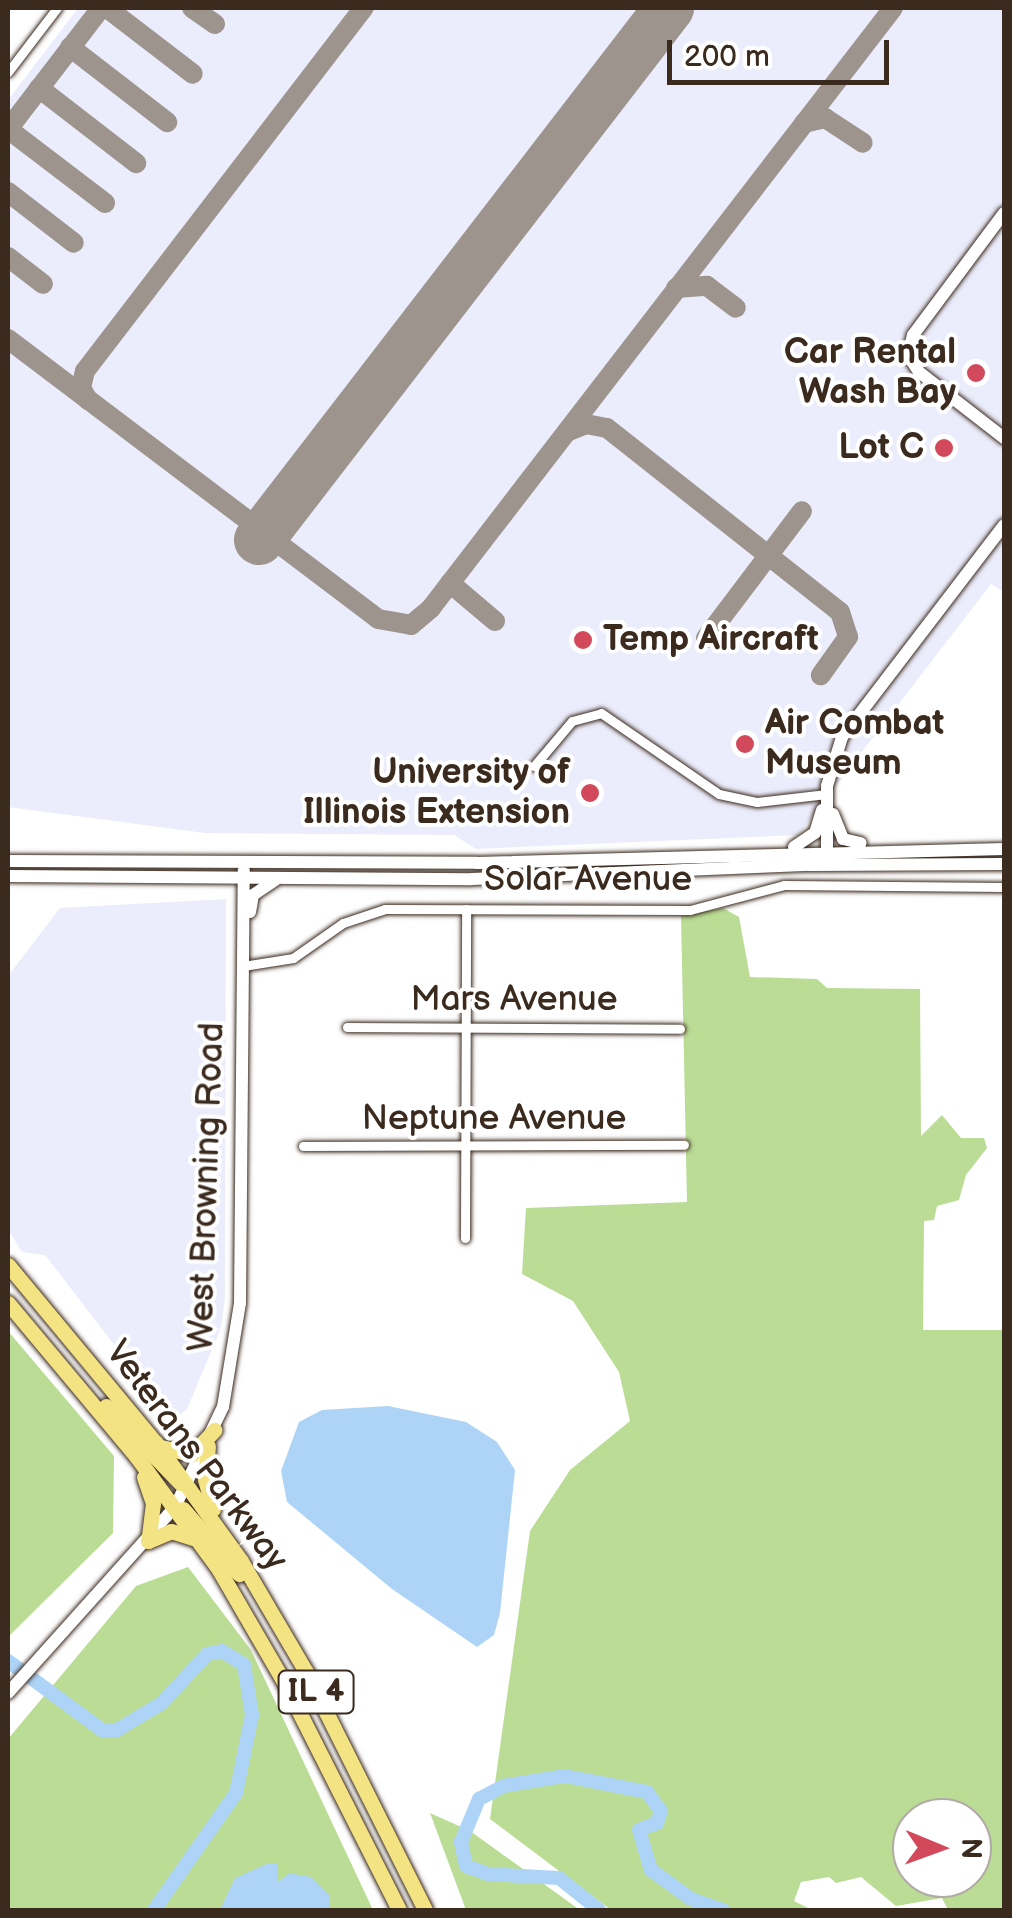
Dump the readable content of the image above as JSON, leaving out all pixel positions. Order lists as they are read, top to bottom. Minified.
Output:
{"streets":{"highway":["Veterans Parkway","IL 4"],"main road":["West Browning Road"],"street":["Solar Avenue","Mars Avenue","Neptune Avenue"]},"crossings":[["Solar Avenue","West Browning Road"],["West Browning Road","Veterans Parkway"]],"places":["Car Rental Wash Bay","Lot C","Temp Aircraft","Air Combat Museum","University of Illinois Extension"],"scale_bar":"200 m","north":"right"}
